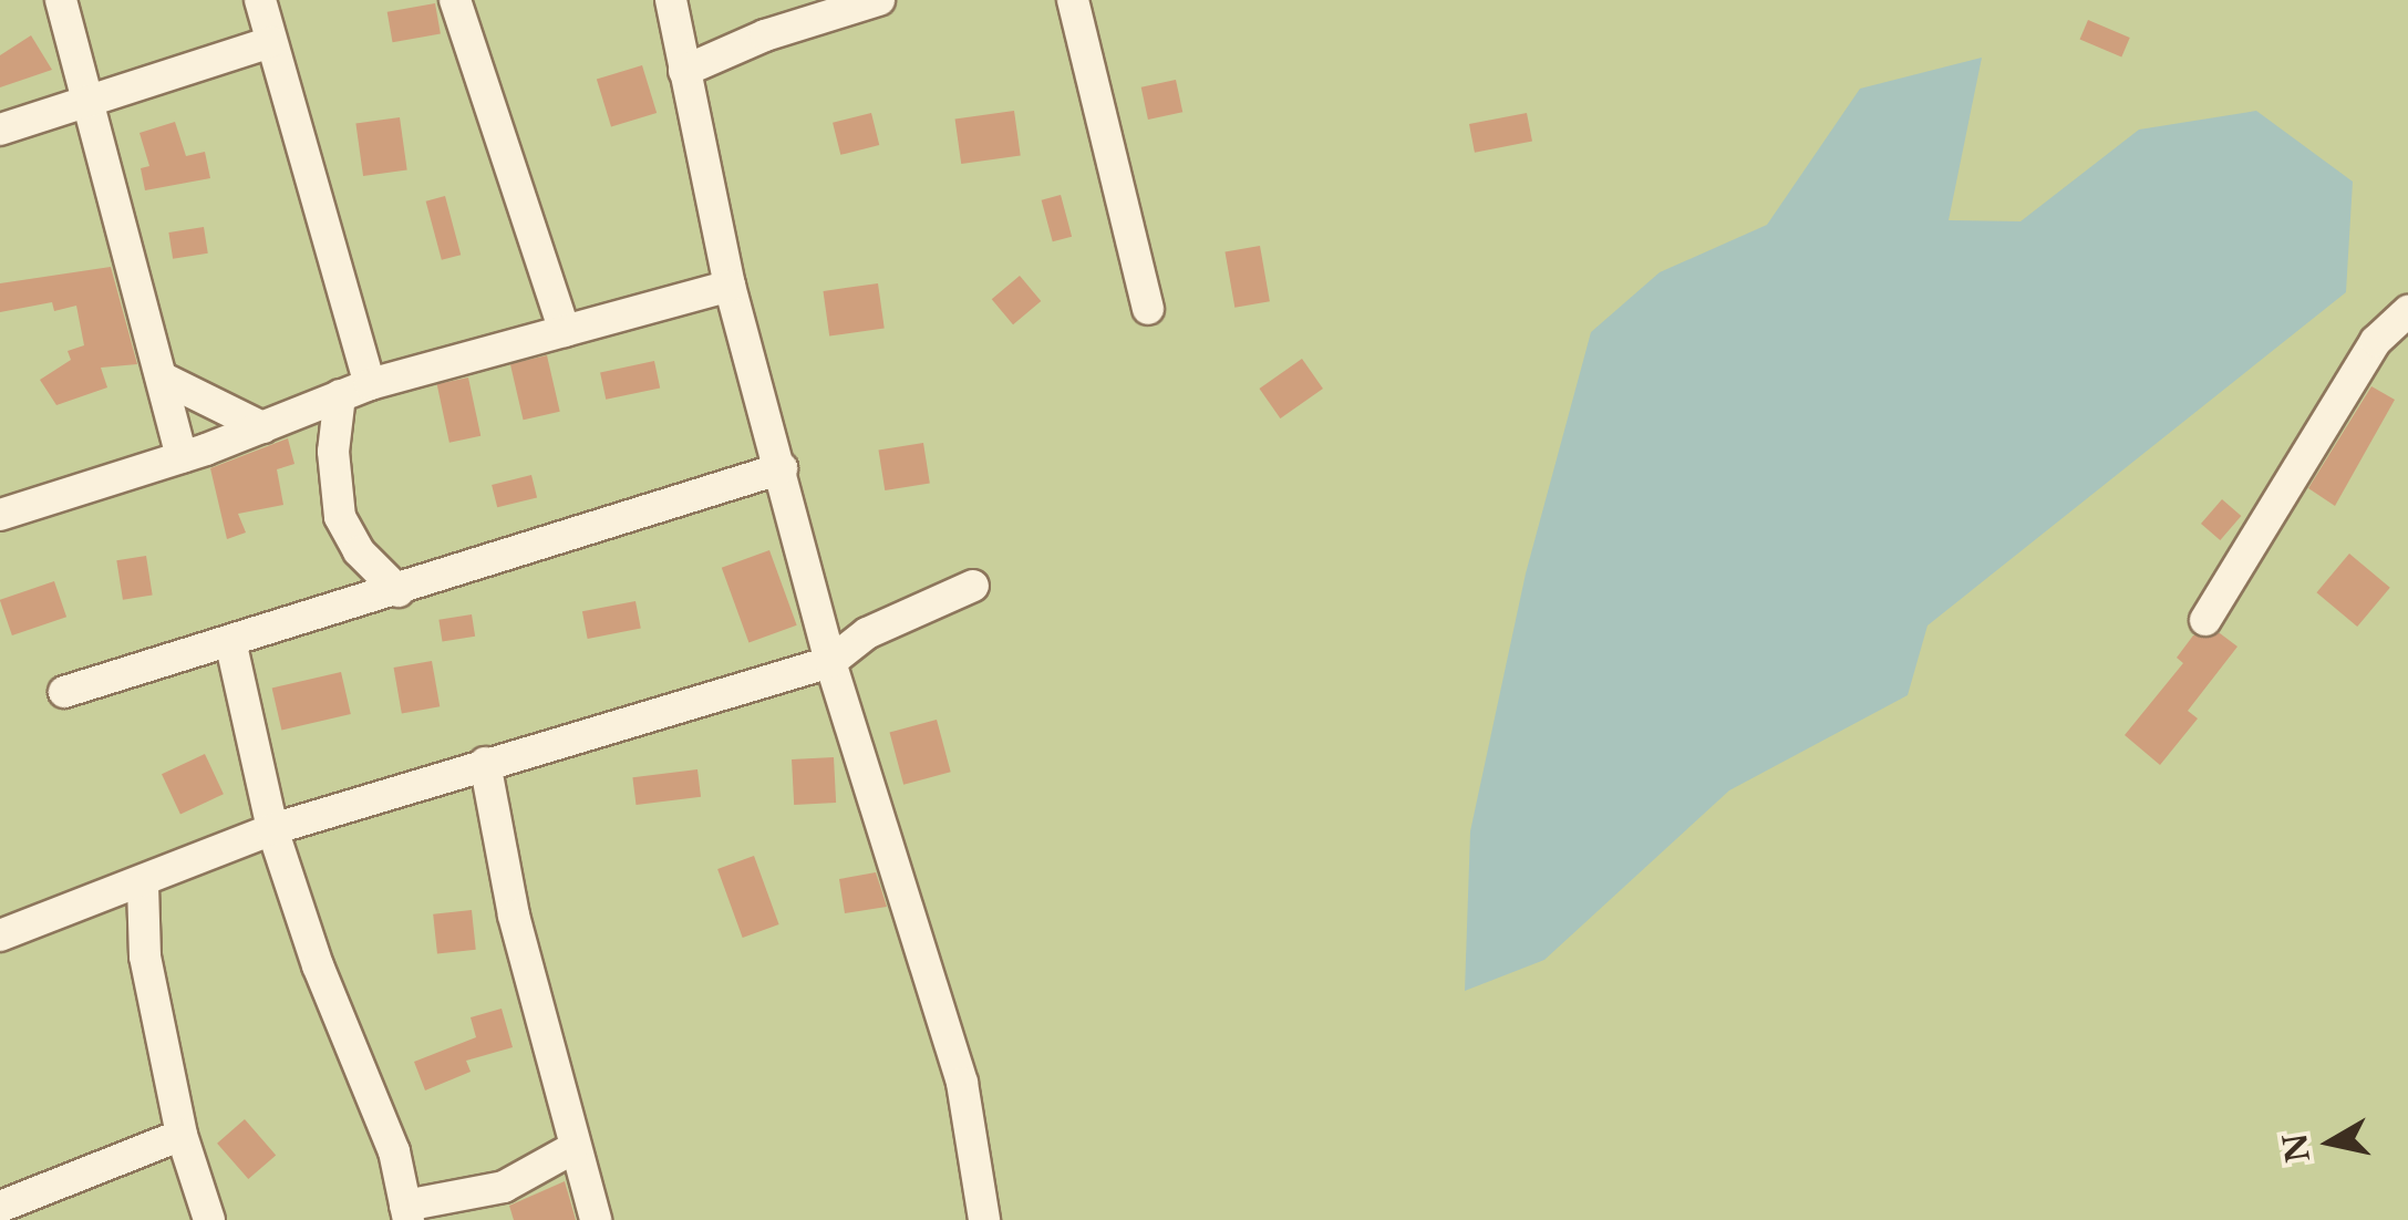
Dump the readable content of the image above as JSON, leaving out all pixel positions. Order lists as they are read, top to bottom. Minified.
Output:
{"north":"left"}
